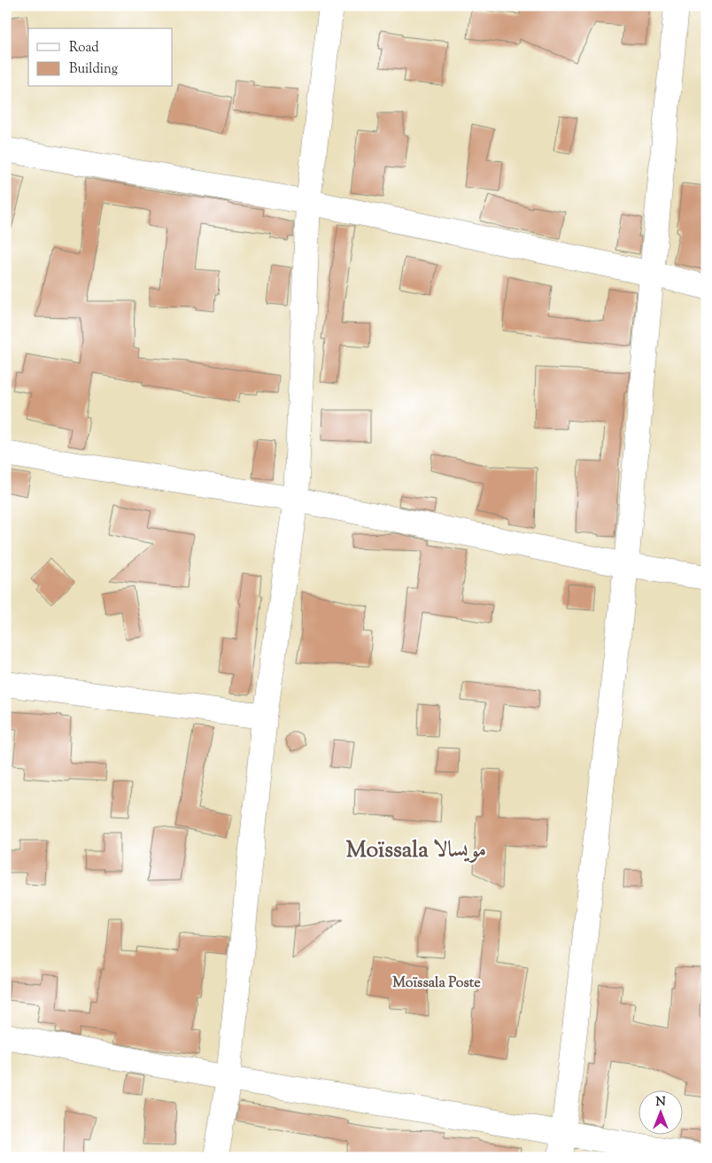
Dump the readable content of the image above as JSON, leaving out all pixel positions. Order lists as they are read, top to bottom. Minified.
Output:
{"districts":["Moïssala مويسالا","Moïssala Poste"],"legend":["Road","Building"],"north":"top"}
